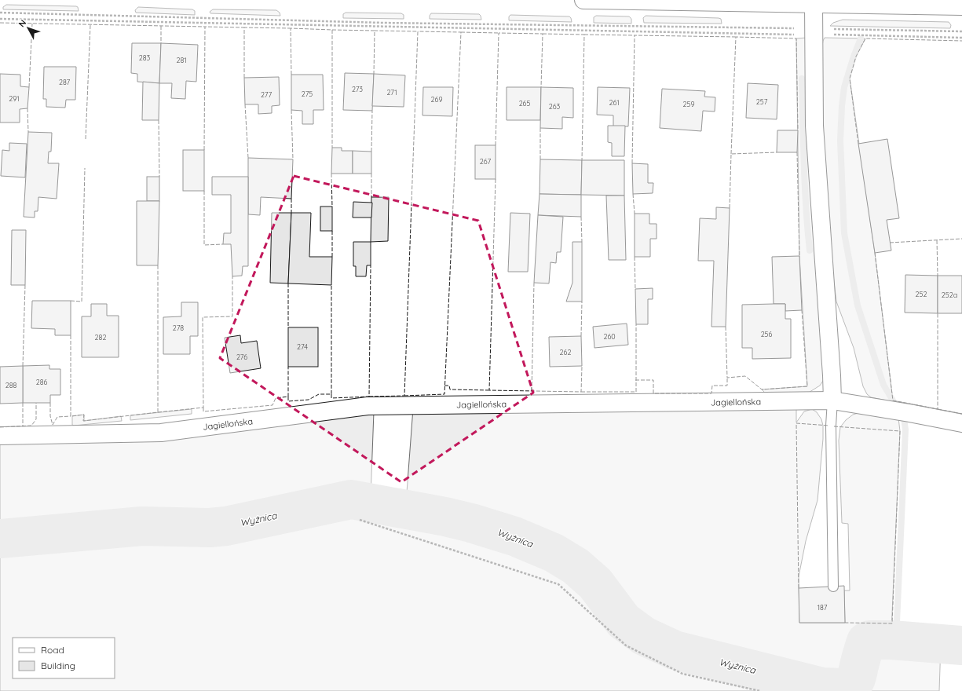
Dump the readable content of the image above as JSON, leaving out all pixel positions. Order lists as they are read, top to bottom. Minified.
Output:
{"streets":{"street":["Jagiellońska"]},"water":["Wyżnica"],"house_numbers":["283","281","287","273","271","275","277","291","269","257","261","265","259","263","267","252","252a","278","256","260","282","274","262","276","286","288","187"],"legend":["Road","Building"],"north":"top left"}
